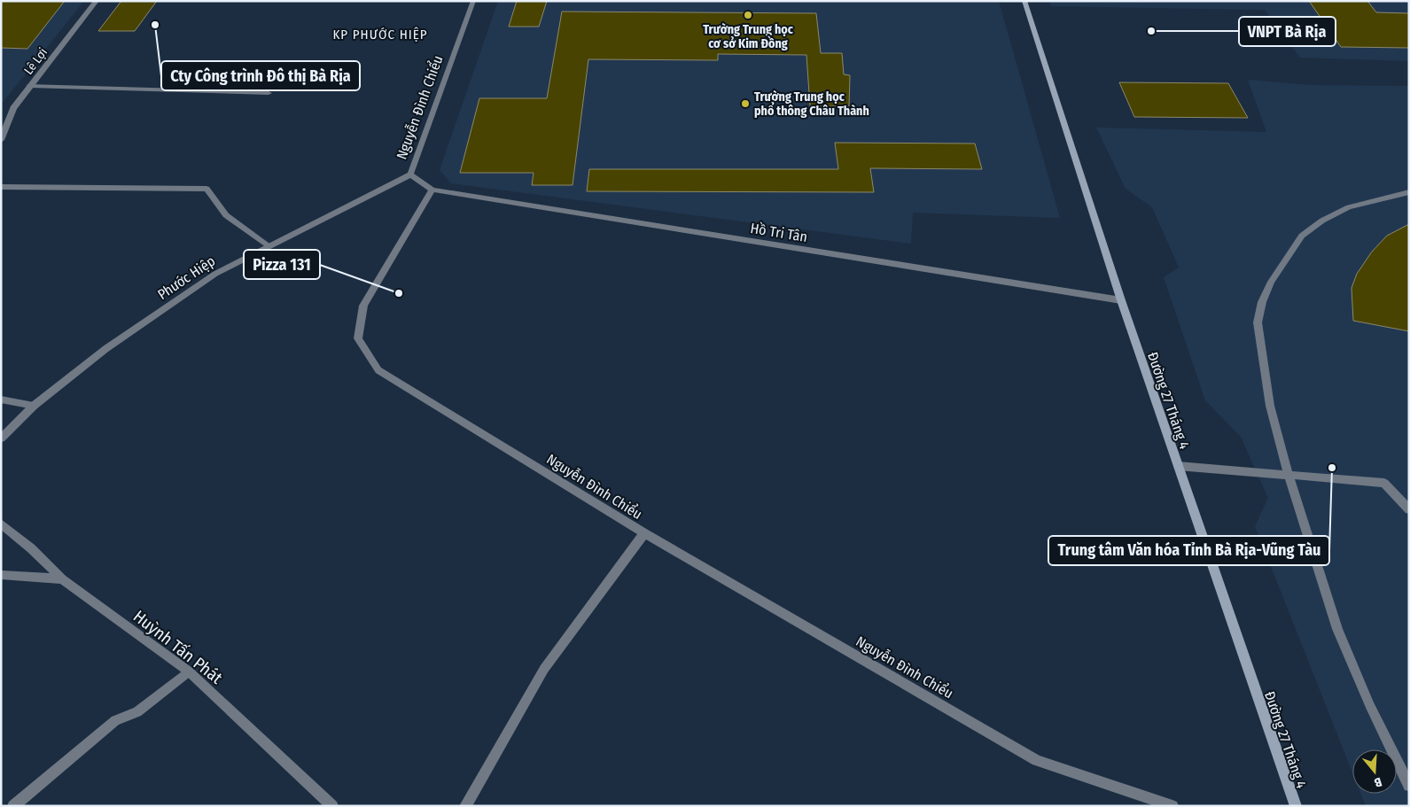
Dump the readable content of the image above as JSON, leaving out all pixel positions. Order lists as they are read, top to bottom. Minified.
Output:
{"streets":{"street":["Lê Lợi","Nguyễn Đình Chiểu","Hồ Tri Tân","Phước Hiệp","Đường 27 Tháng 4","Huỳnh Tấn Phát"]},"crossings":[["Nguyễn Đình Chiểu","Hồ Tri Tân"],["Nguyễn Đình Chiểu","Phước Hiệp"],["Hồ Tri Tân","Đường 27 Tháng 4"]],"districts":["KP PHƯỚC HIỆP"],"places":["Trường Trung học cơ sở Kim Đồng","Cty Công trình Đô thị Bà Rịa","VNPT Bà Rịa","Trường Trung học phổ thông Châu Thành","Pizza 131","Trung tâm Văn hóa Tỉnh Bà Rịa-Vũng Tàu"],"north":"bottom"}
